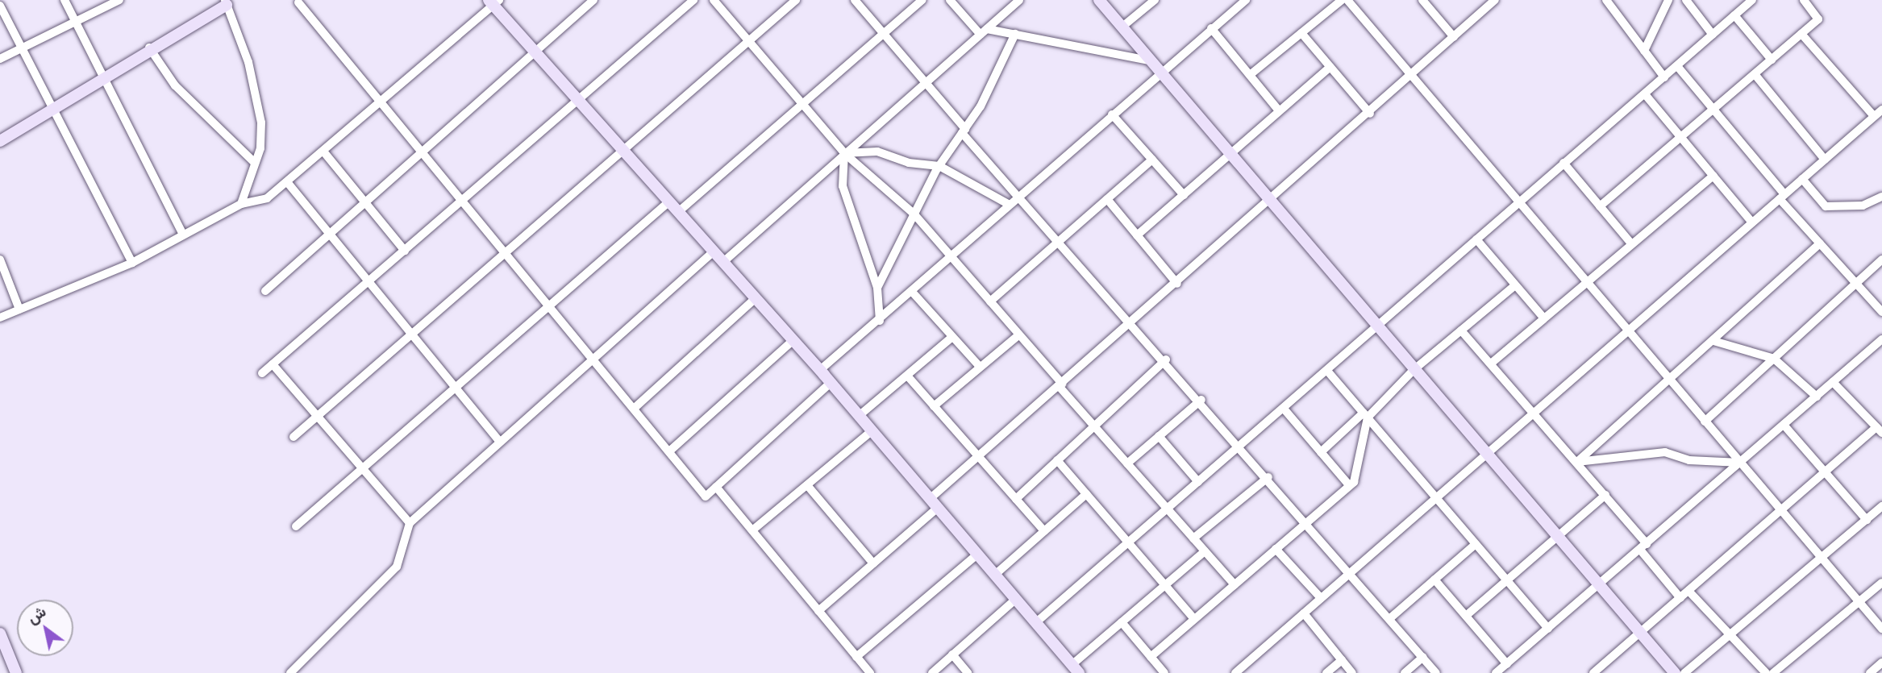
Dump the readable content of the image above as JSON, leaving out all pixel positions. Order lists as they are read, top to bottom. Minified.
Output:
{"north":"top left"}
